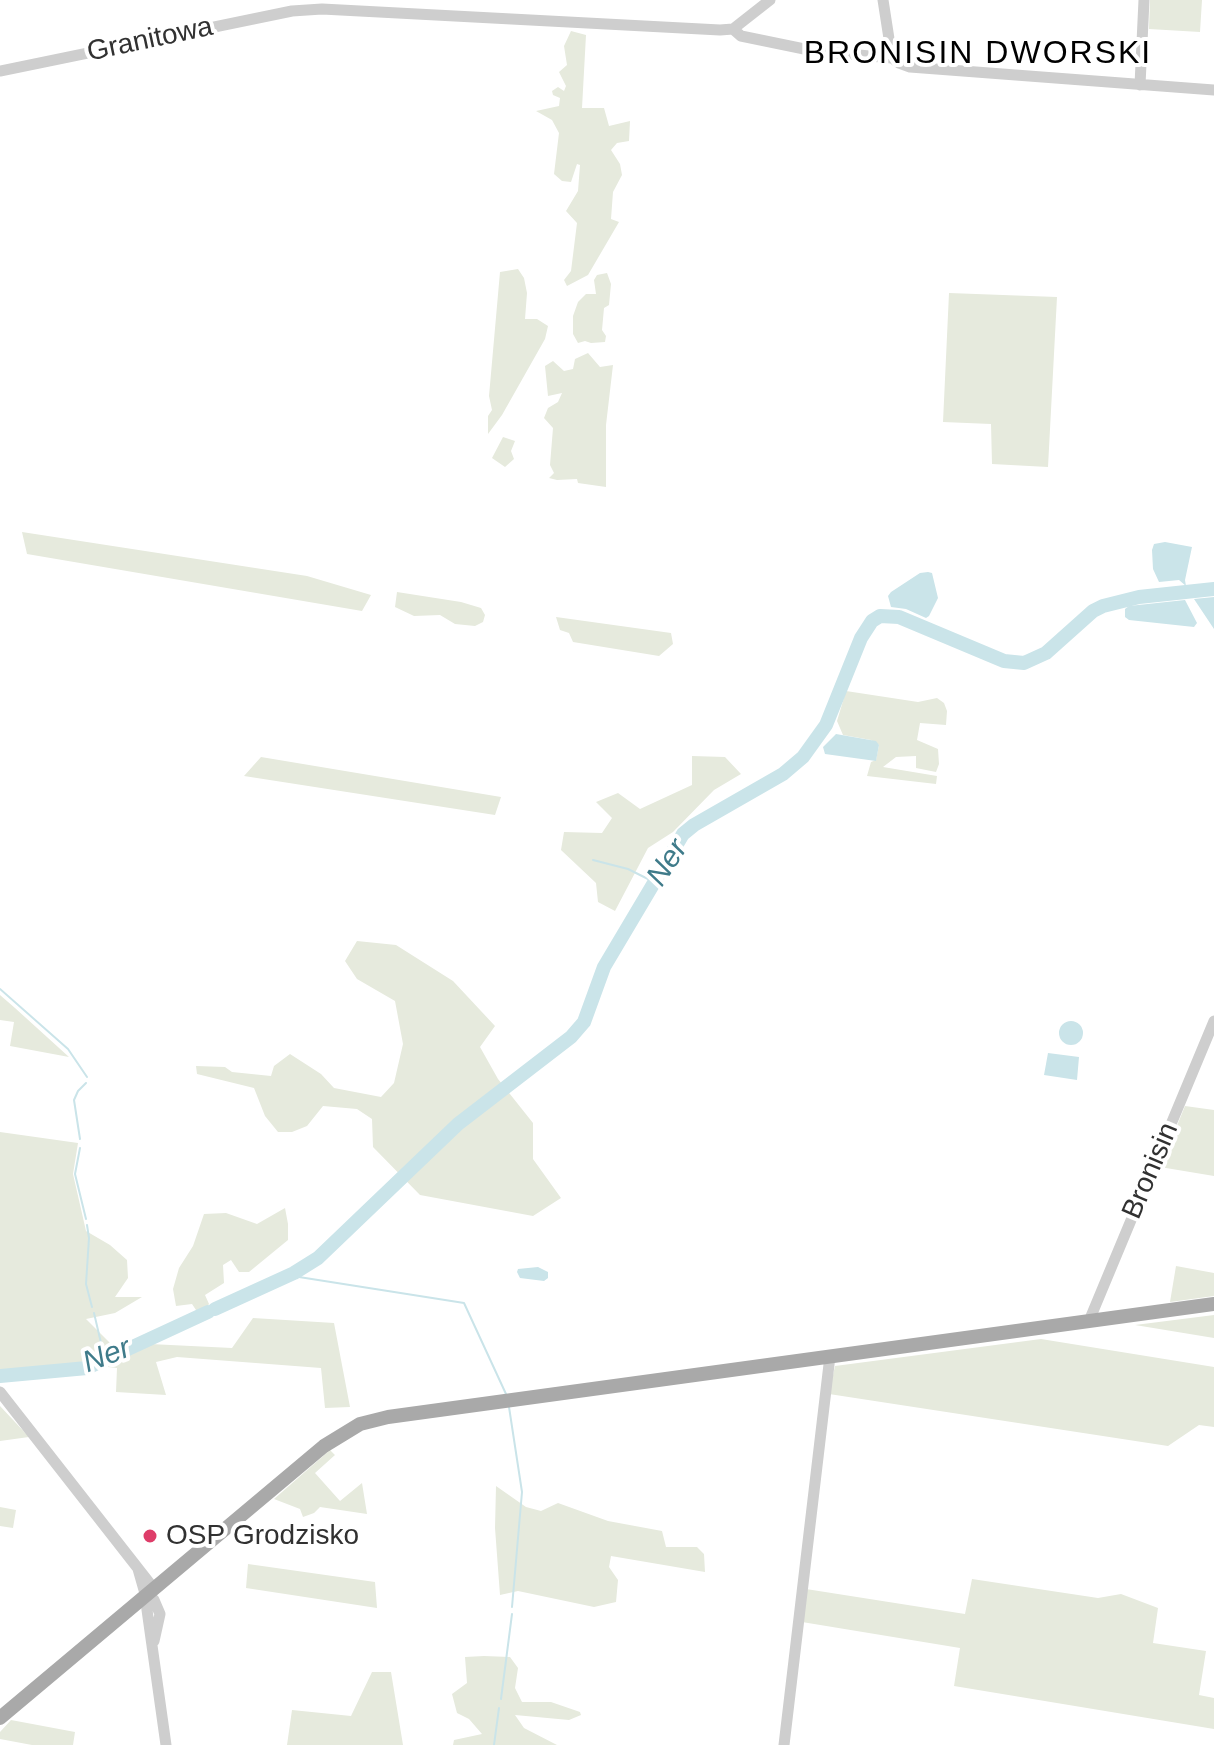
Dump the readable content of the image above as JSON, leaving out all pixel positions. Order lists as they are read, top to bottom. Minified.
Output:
{"streets":{"street":["Granitowa","Bronisin"]},"districts":["BRONISIN DWORSKI"],"water":["Ner"],"places":["OSP Grodzisko"]}
